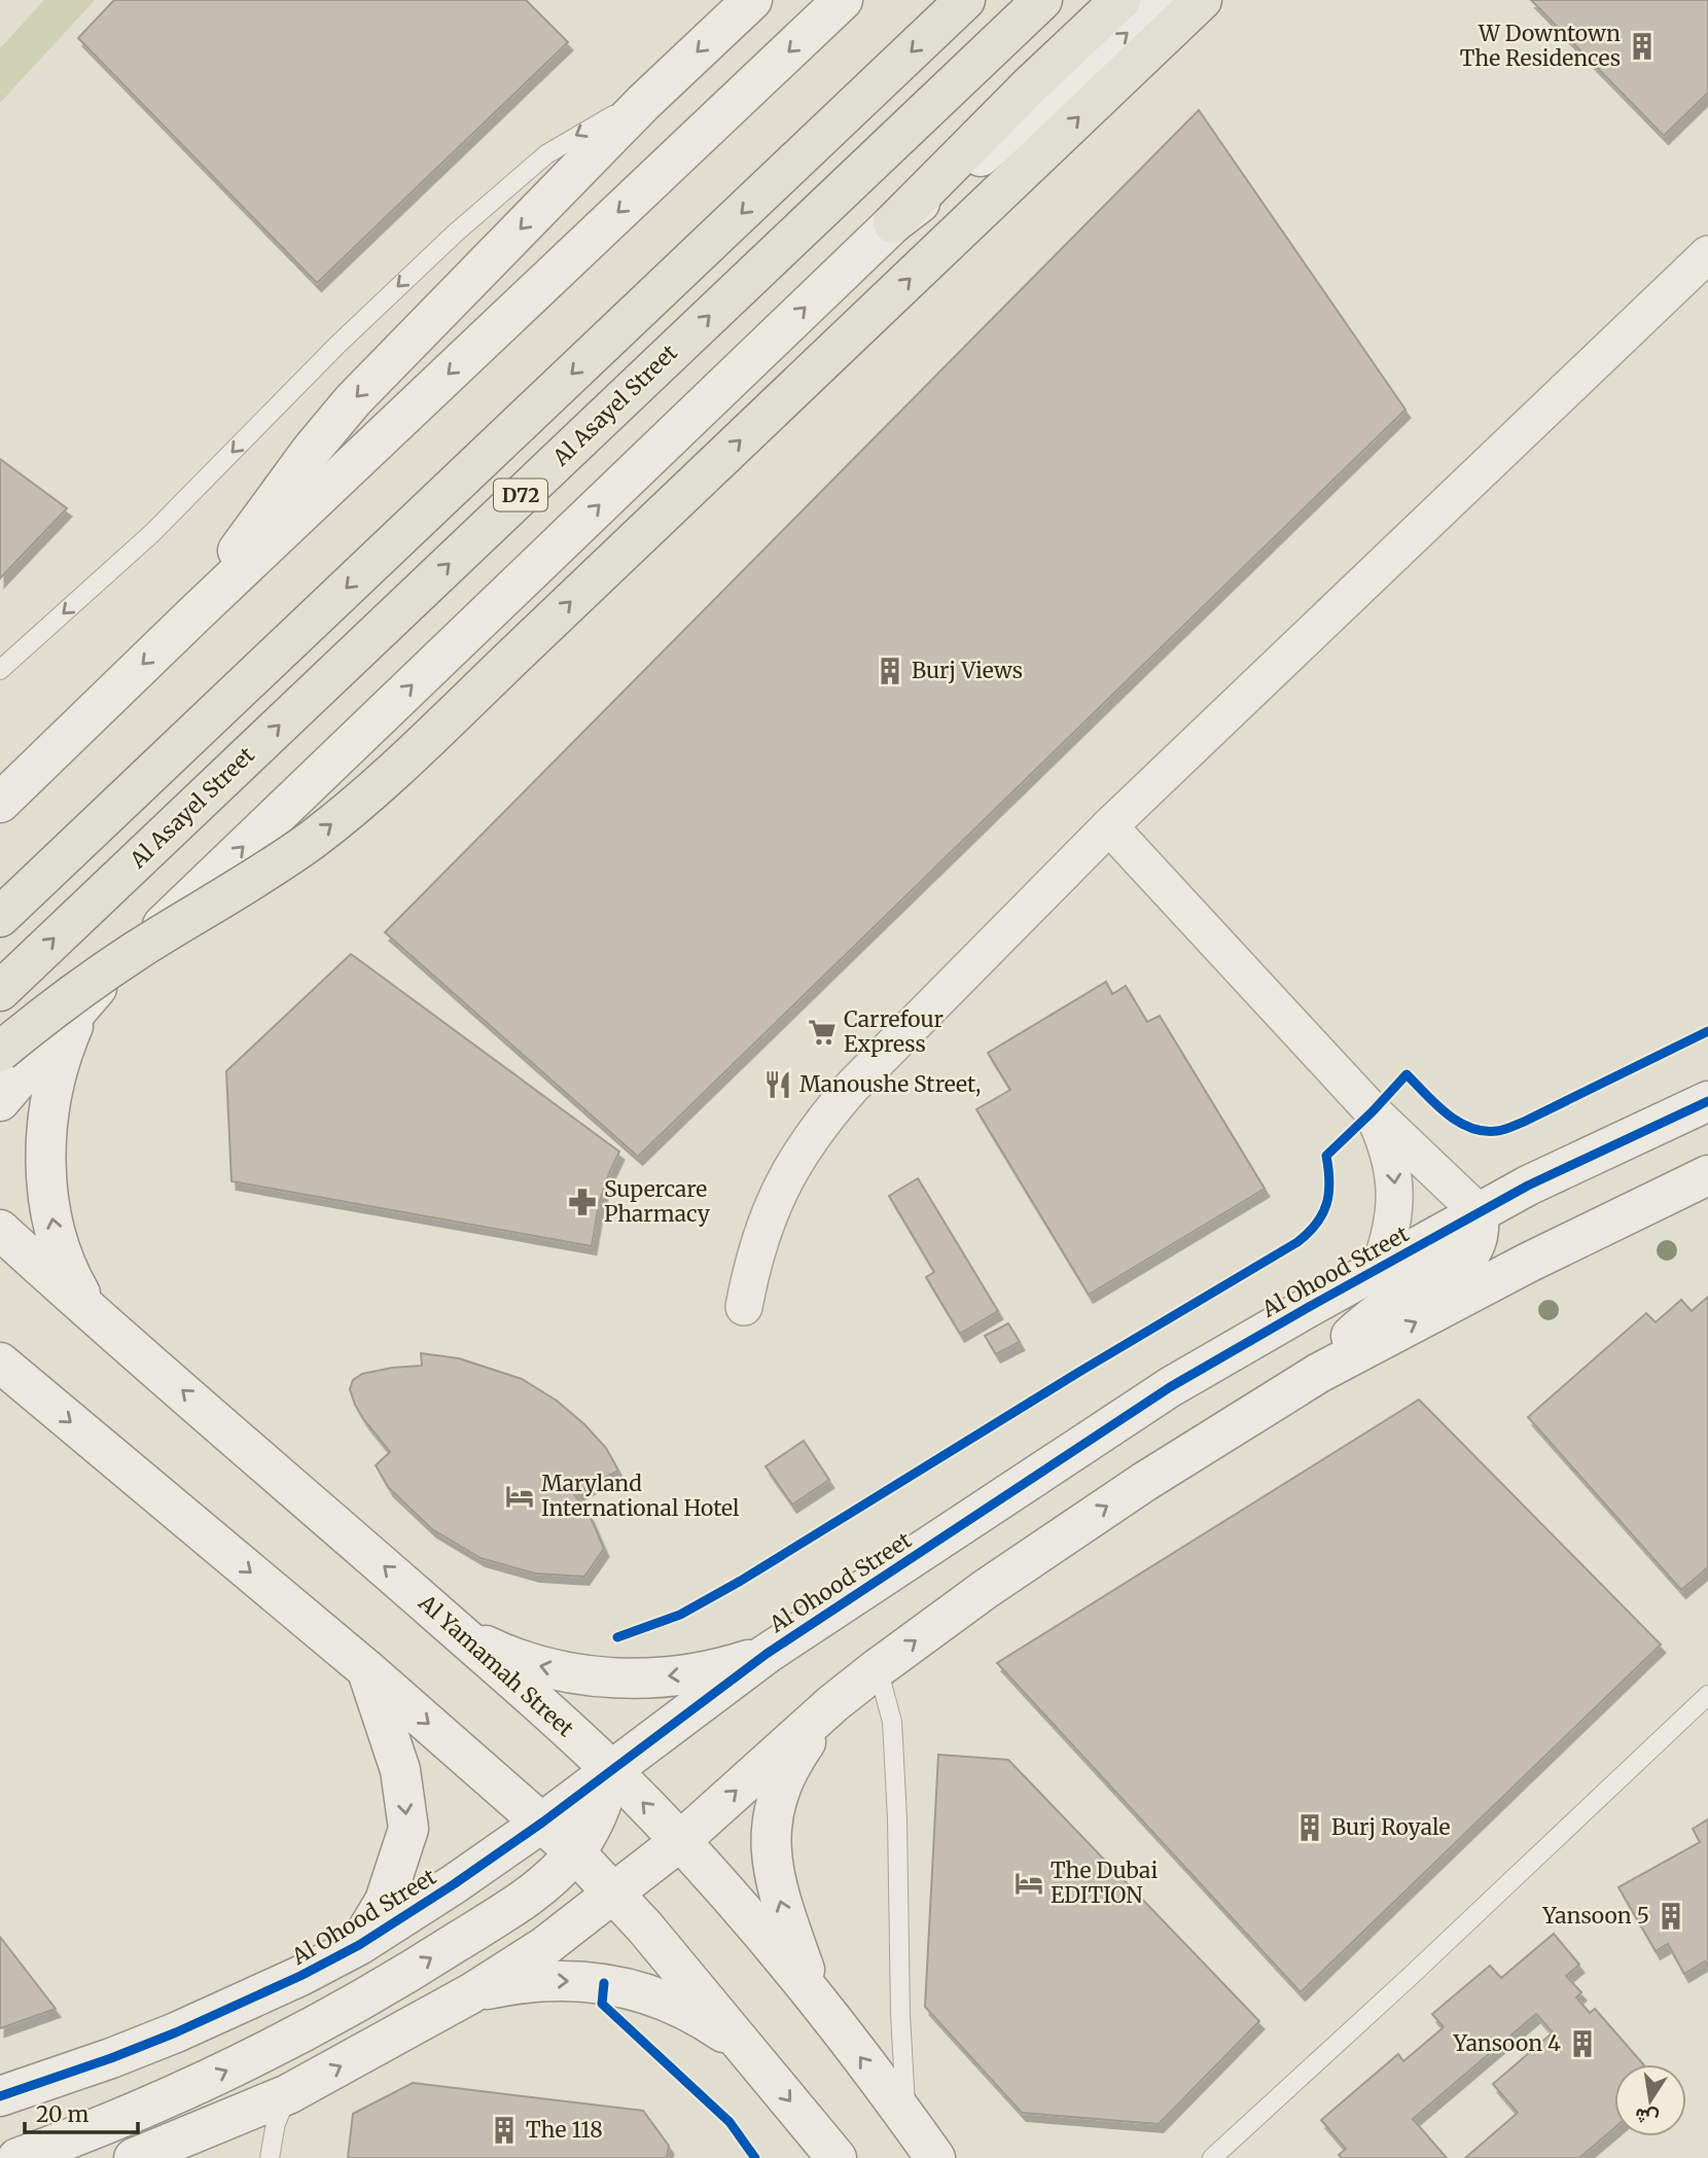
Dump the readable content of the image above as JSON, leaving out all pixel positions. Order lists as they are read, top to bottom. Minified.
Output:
{"streets":{"main road":["Al Asayel Street","D72"],"street":["Al Ohood Street","Al Yamamah Street"]},"crossings":[["Al Ohood Street","Al Yamamah Street"]],"places":{"building":["W Downtown The Residences","Burj Views","Burj Royale","Yansoon 5","Yansoon 4","The 118"],"supermarket":["Carrefour Express"],"restaurant":["Manoushe Street,"],"pharmacy":["Supercare Pharmacy"],"hotel":["Maryland International Hotel","The Dubai EDITION"]},"scale_bar":"20 m","north":"bottom"}
